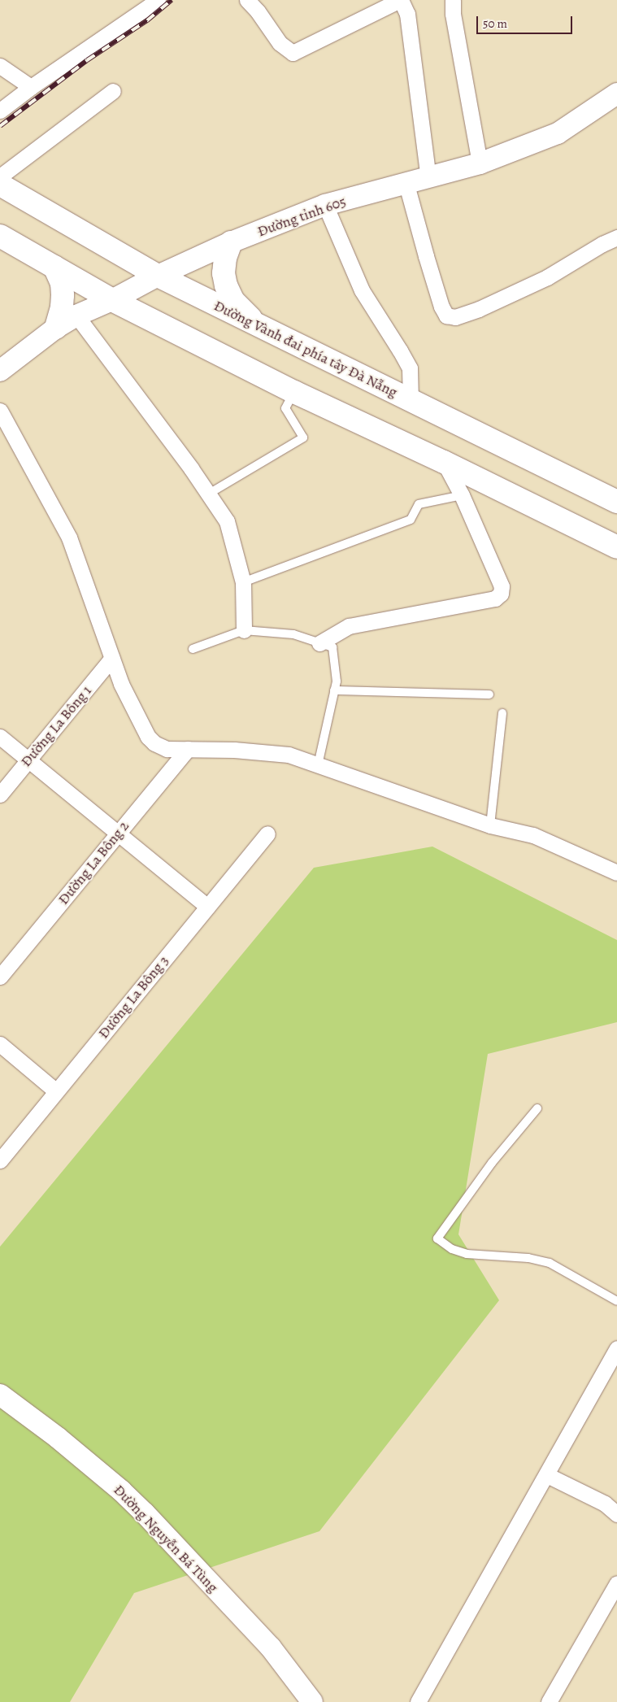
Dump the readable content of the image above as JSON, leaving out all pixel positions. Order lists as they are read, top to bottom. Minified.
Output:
{"streets":{"main road":["Đường tỉnh 605","Đường Vành đai phía tây Đà Nẵng","Đường Nguyễn Bá Tùng"],"street":["Đường La Bông 1","Đường La Bông 2","Đường La Bông 3"]},"crossings":[["Đường tỉnh 605","Đường Vành đai phía tây Đà Nẵng"]],"scale_bar":"50 m"}
